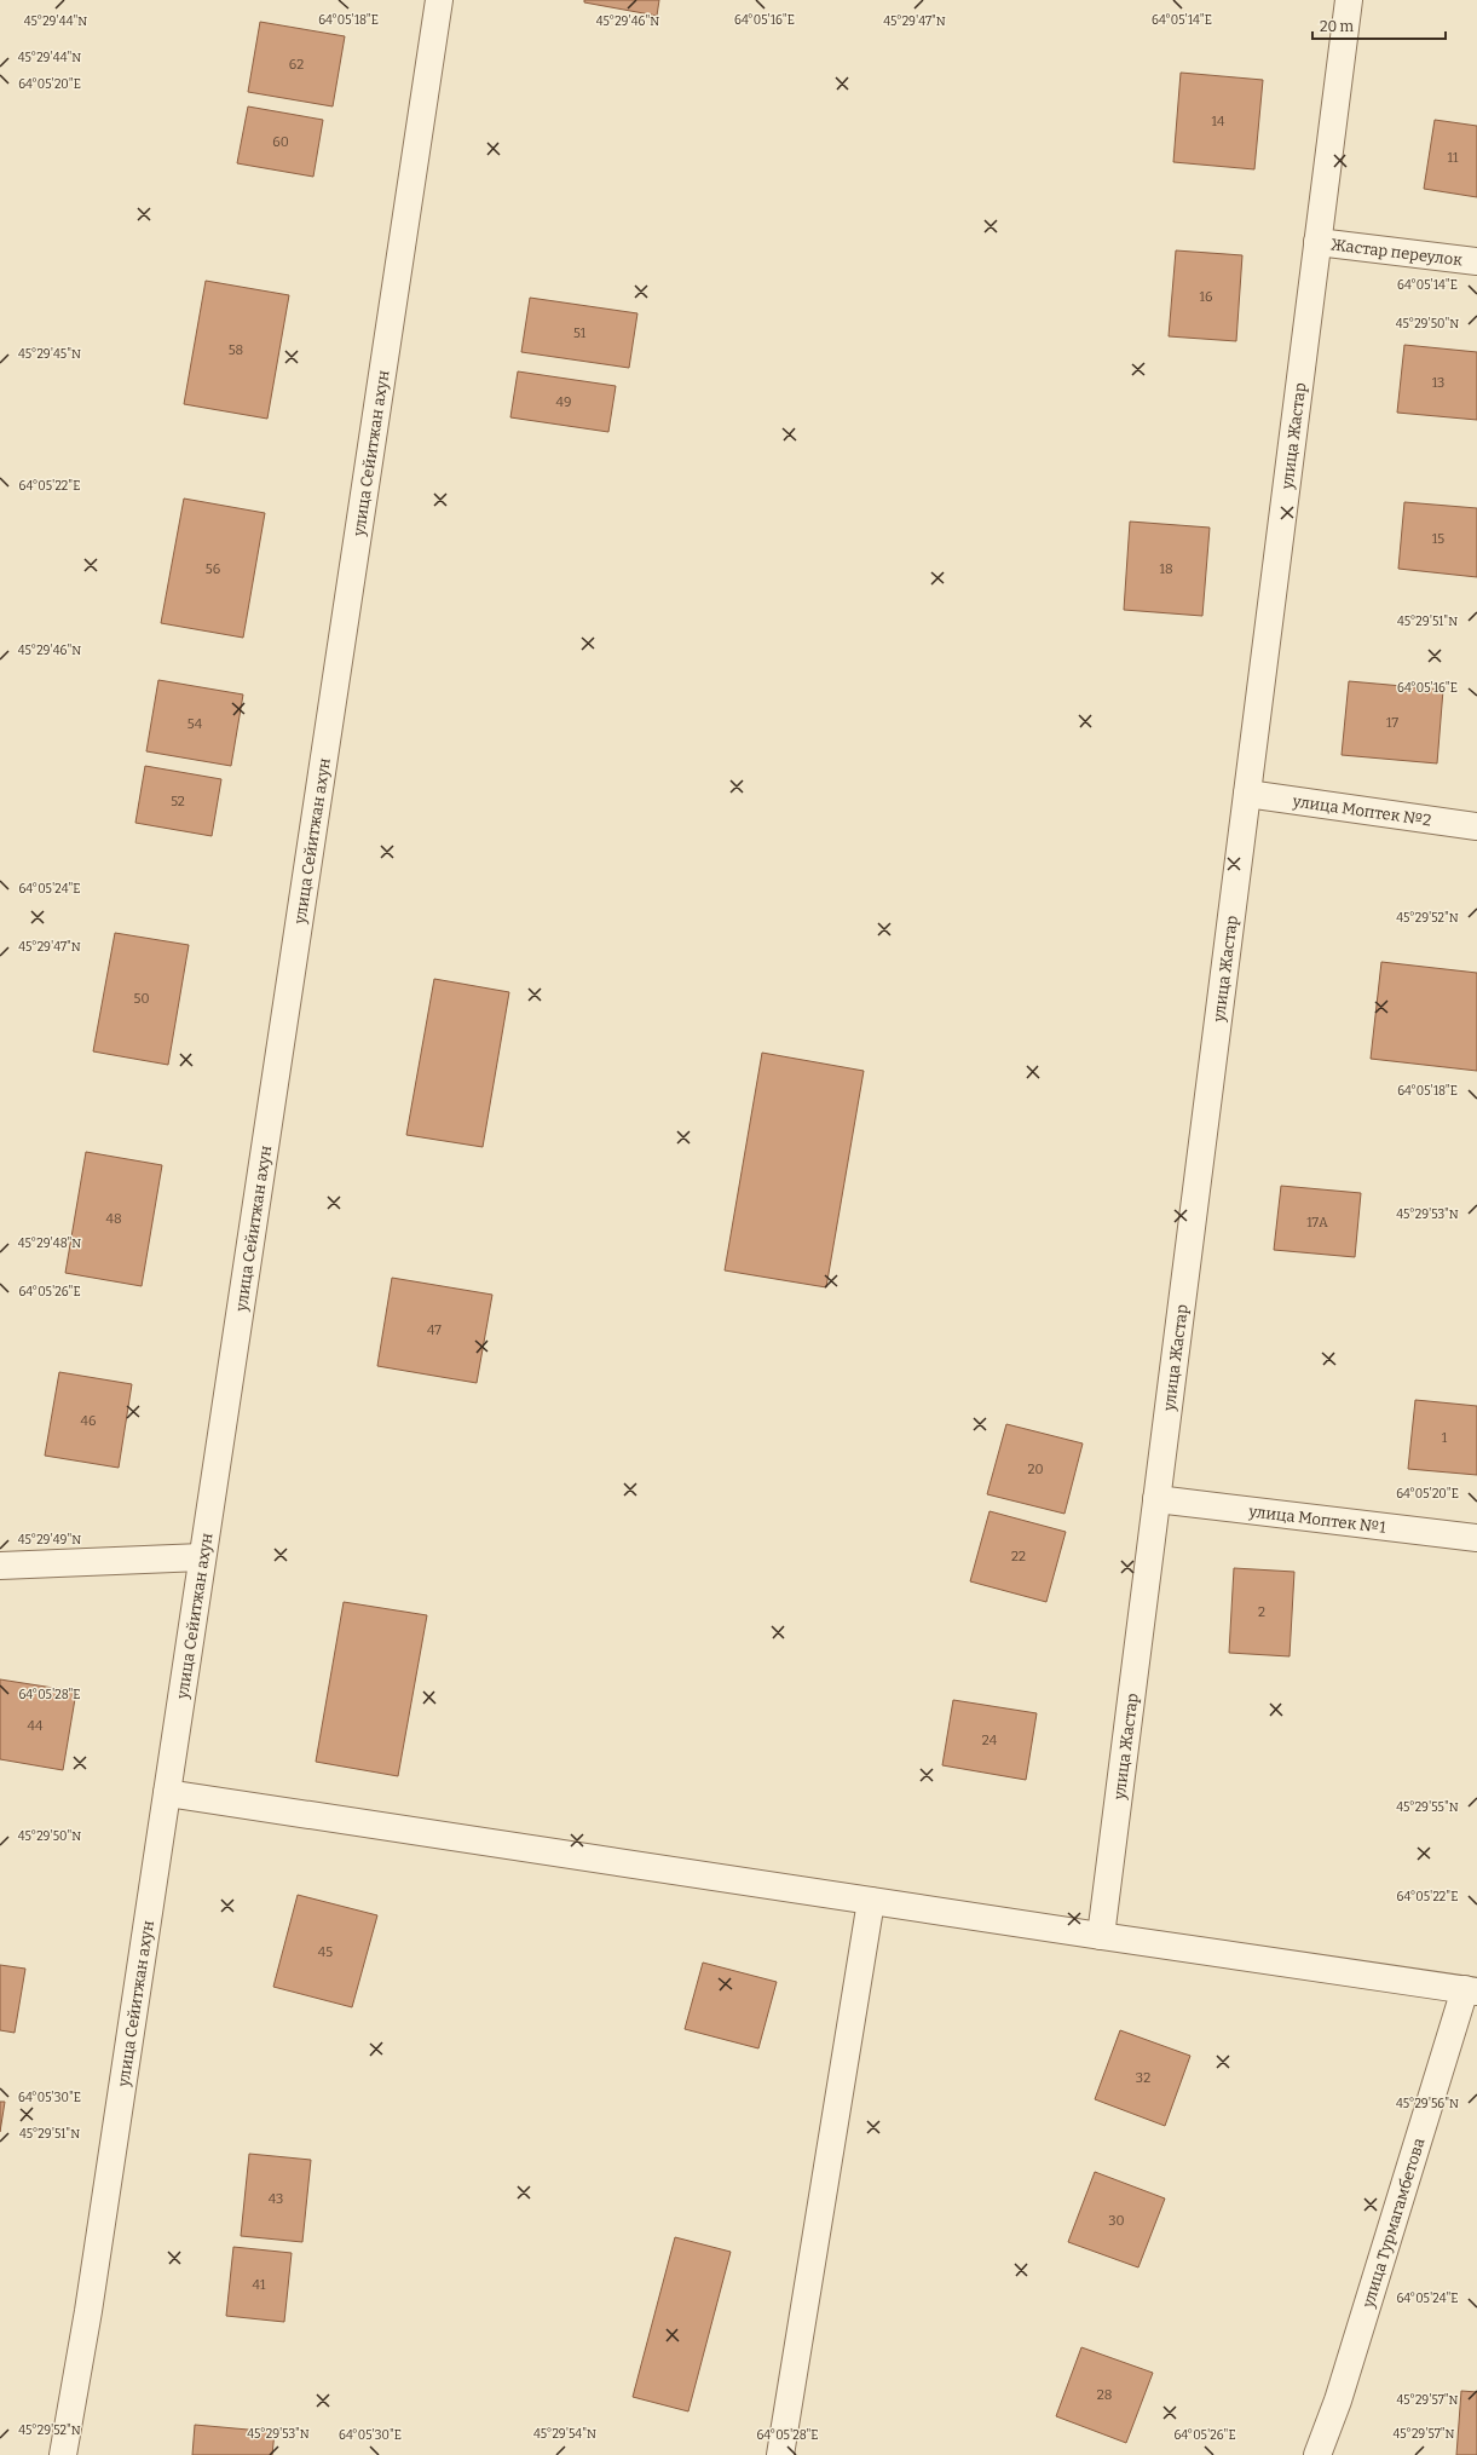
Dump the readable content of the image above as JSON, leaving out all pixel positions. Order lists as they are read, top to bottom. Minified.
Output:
{"streets":{"street":["Жастар переулок","улица Жастар","улица Сейитжан ахун","улица Моптек №2","улица Моптек №1","улица Турмагамбетова"]},"crossings":[["Жастар переулок","улица Жастар"],["улица Жастар","улица Моптек №2"],["улица Жастар","улица Моптек №1"]],"house_numbers":["62","14","60","11","16","51","58","13","49","15","56","18","17","54","52","50","48","17А","47","46","1","20","22","2","44","24","45","32","43","30","41","28"],"scale_bar":"20 m","coordinates":["64°05'18\"E","64°05'16\"E","64°05'14\"E","45°29'47\"N","45°29'44\"N","45°29'46\"N","64°05'20\"E","45°29'50\"N","45°29'45\"N","64°05'22\"E","45°29'51\"N","64°05'24\"E","45°29'52\"N","45°29'53\"N","45°29'48\"N","64°05'26\"E","45°29'49\"N","64°05'28\"E","45°29'55\"N","64°05'30\"E","45°29'56\"N","45°29'57\"N","45°29'54\"N"]}
